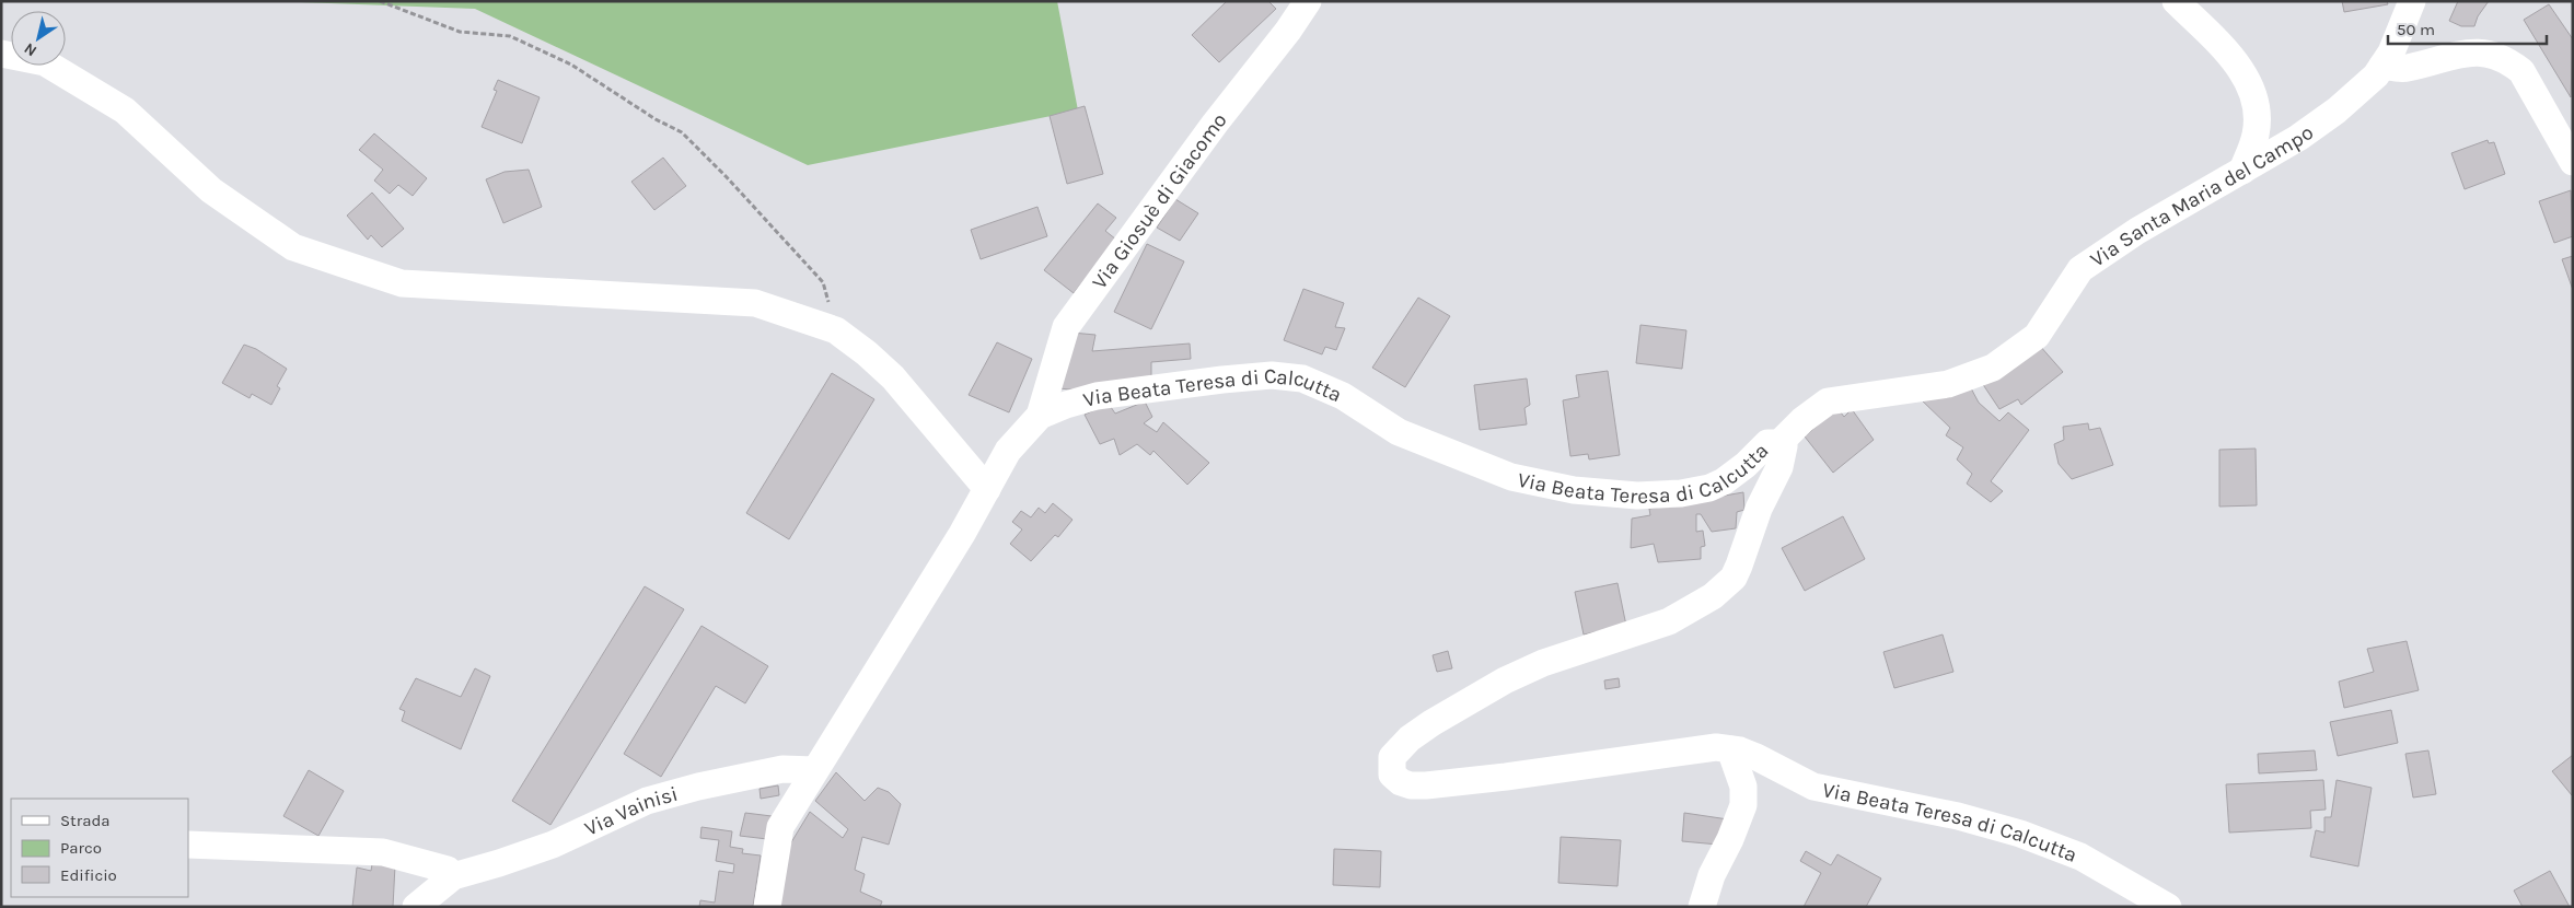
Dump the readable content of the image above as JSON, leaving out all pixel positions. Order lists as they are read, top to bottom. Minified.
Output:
{"streets":{"street":["Via Santa Maria del Campo","Via Giosuè di Giacomo","Via Beata Teresa di Calcutta","Via Vainisi"]},"crossings":[["Via Santa Maria del Campo","Via Beata Teresa di Calcutta"],["Via Giosuè di Giacomo","Via Beata Teresa di Calcutta"],["Via Beata Teresa di Calcutta","Via Vainisi"]],"legend":["Strada","Parco","Edificio"],"scale_bar":"50 m","north":"bottom left"}
